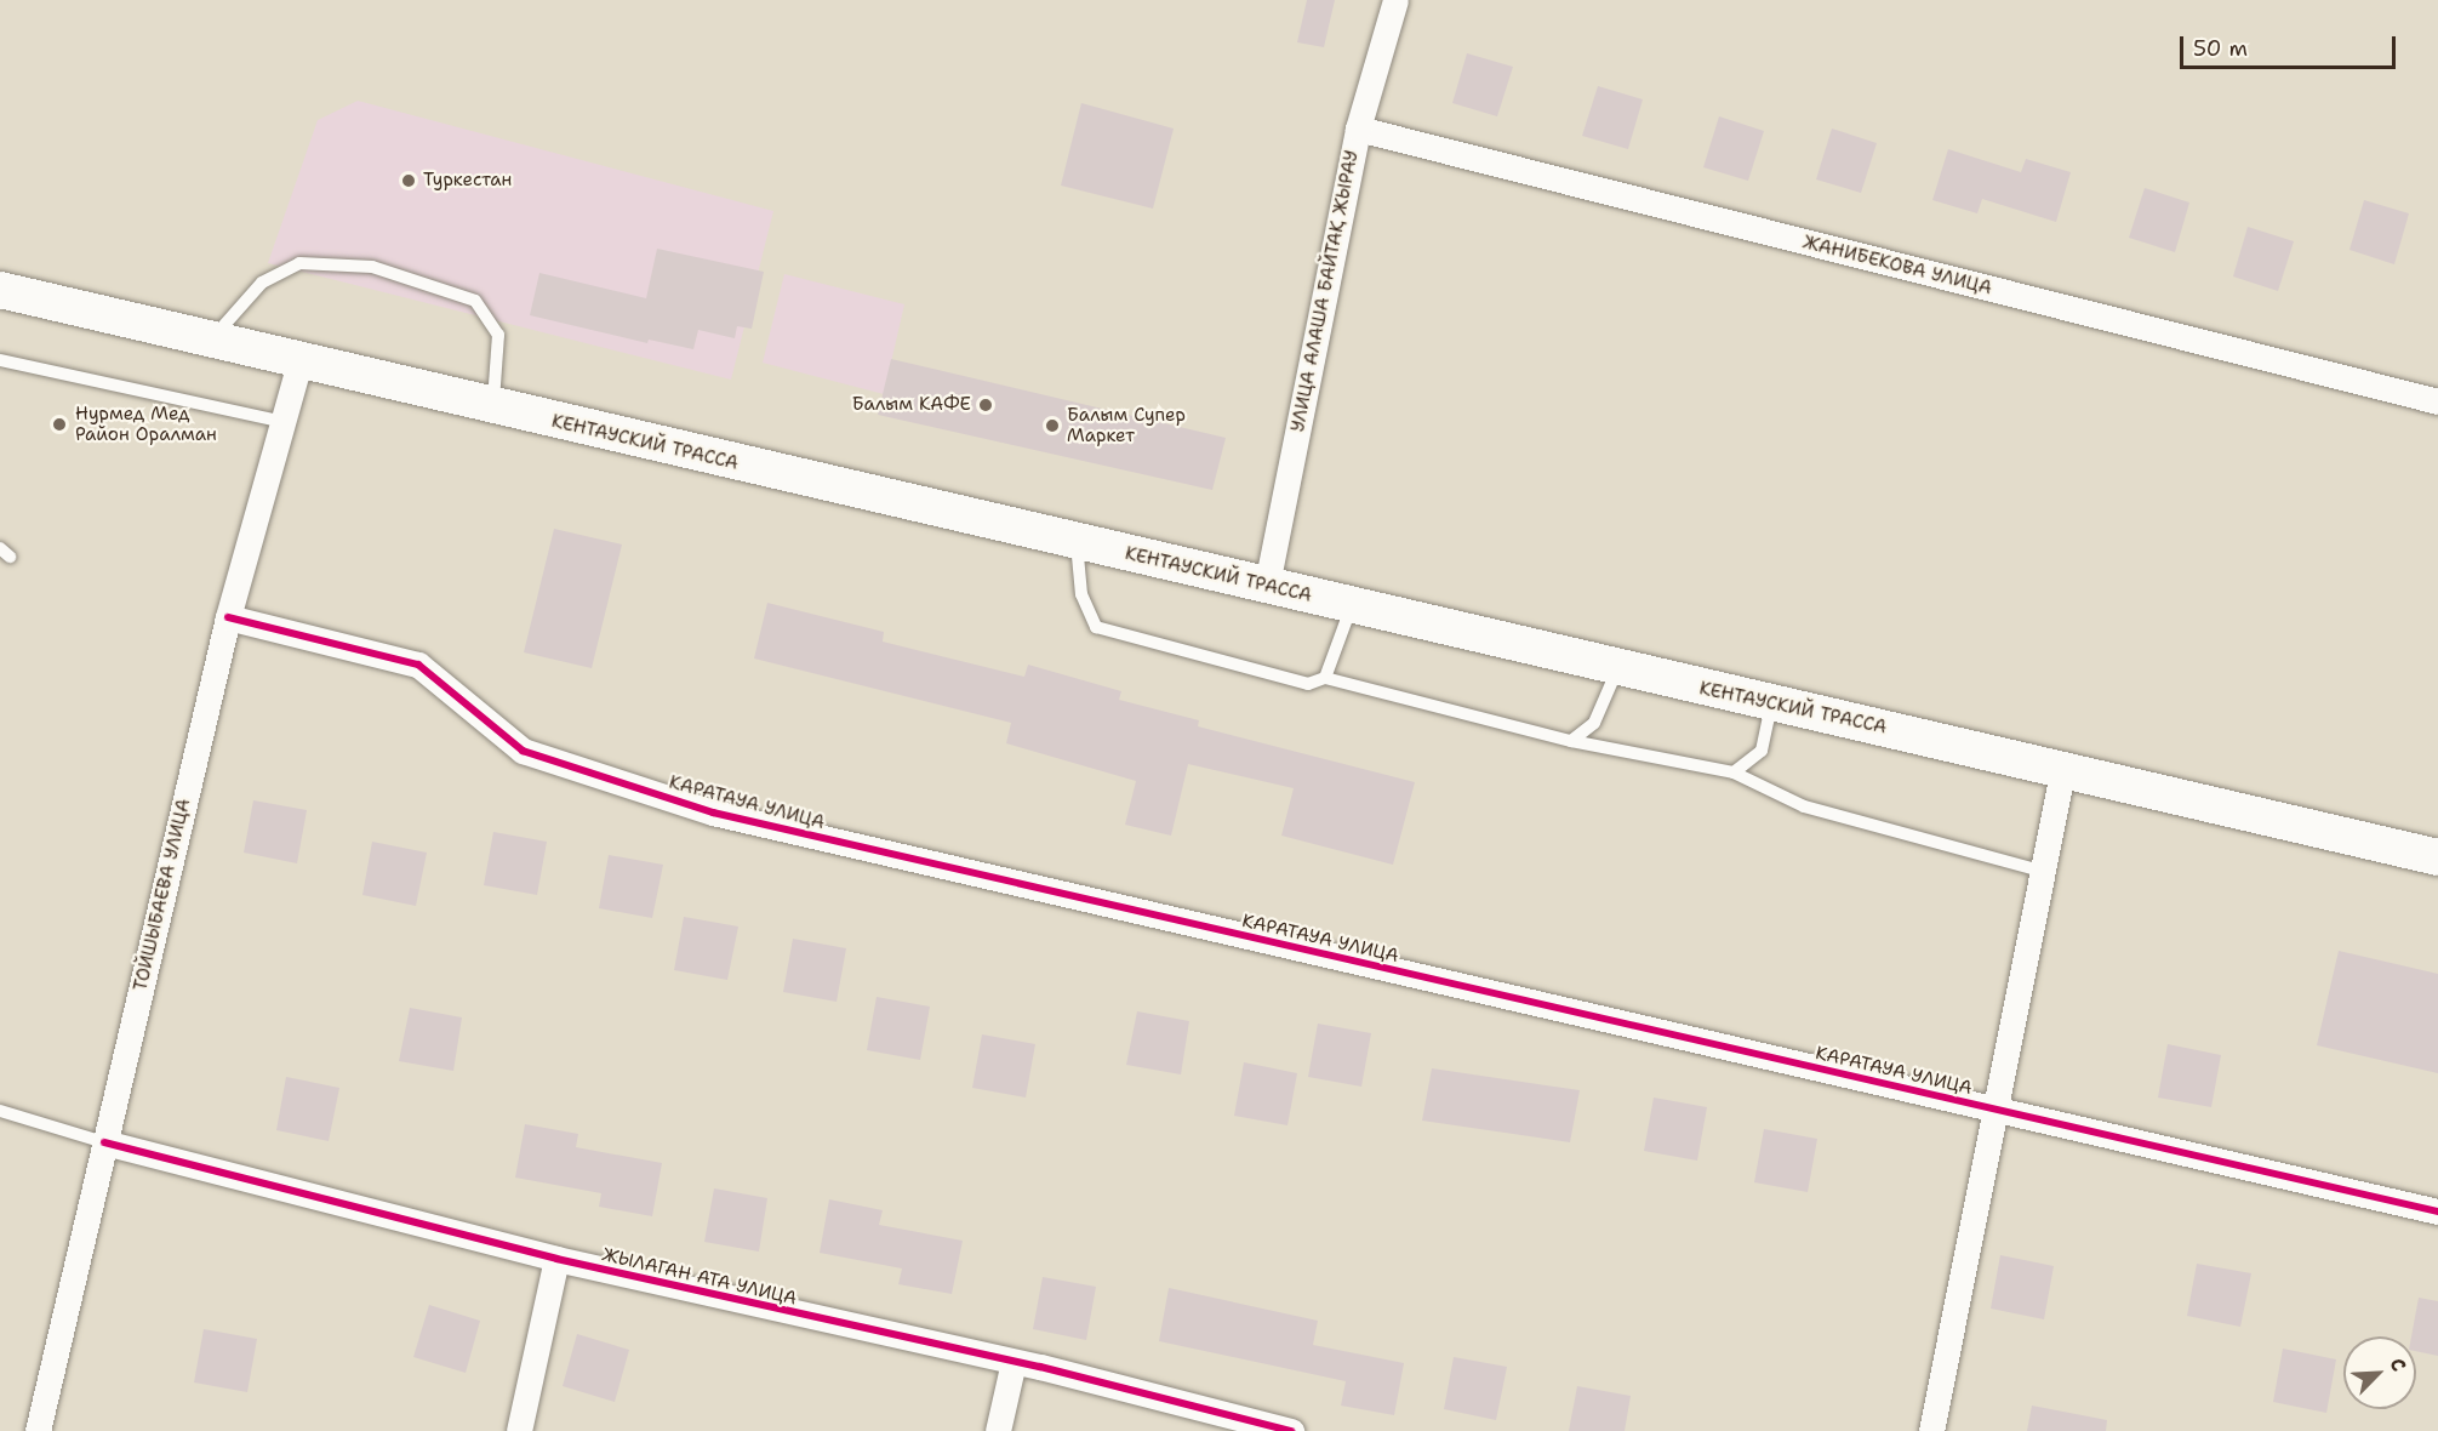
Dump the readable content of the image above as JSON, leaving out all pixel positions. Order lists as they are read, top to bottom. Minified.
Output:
{"streets":{"main road":["КЕНТАУСКИЙ ТРАССА"],"street":["ЖАНИБЕКОВА УЛИЦА","УЛИЦА АЛАША БАЙТАҚ ЖЫРАУ","КАРАТАУА УЛИЦА","ТОЙШЫБАЕВА УЛИЦА","ЖЫЛАГАН АТА УЛИЦА"]},"crossings":[["ЖАНИБЕКОВА УЛИЦА","УЛИЦА АЛАША БАЙТАҚ ЖЫРАУ"],["УЛИЦА АЛАША БАЙТАҚ ЖЫРАУ","КЕНТАУСКИЙ ТРАССА"],["КЕНТАУСКИЙ ТРАССА","ТОЙШЫБАЕВА УЛИЦА"],["КАРАТАУА УЛИЦА","ТОЙШЫБАЕВА УЛИЦА"],["ТОЙШЫБАЕВА УЛИЦА","ЖЫЛАГАН АТА УЛИЦА"]],"places":["Туркестан","Балым КАФЕ","Нурмед Мед Район Оралман","Балым Супер Маркет"],"scale_bar":"50 m","north":"top right"}
